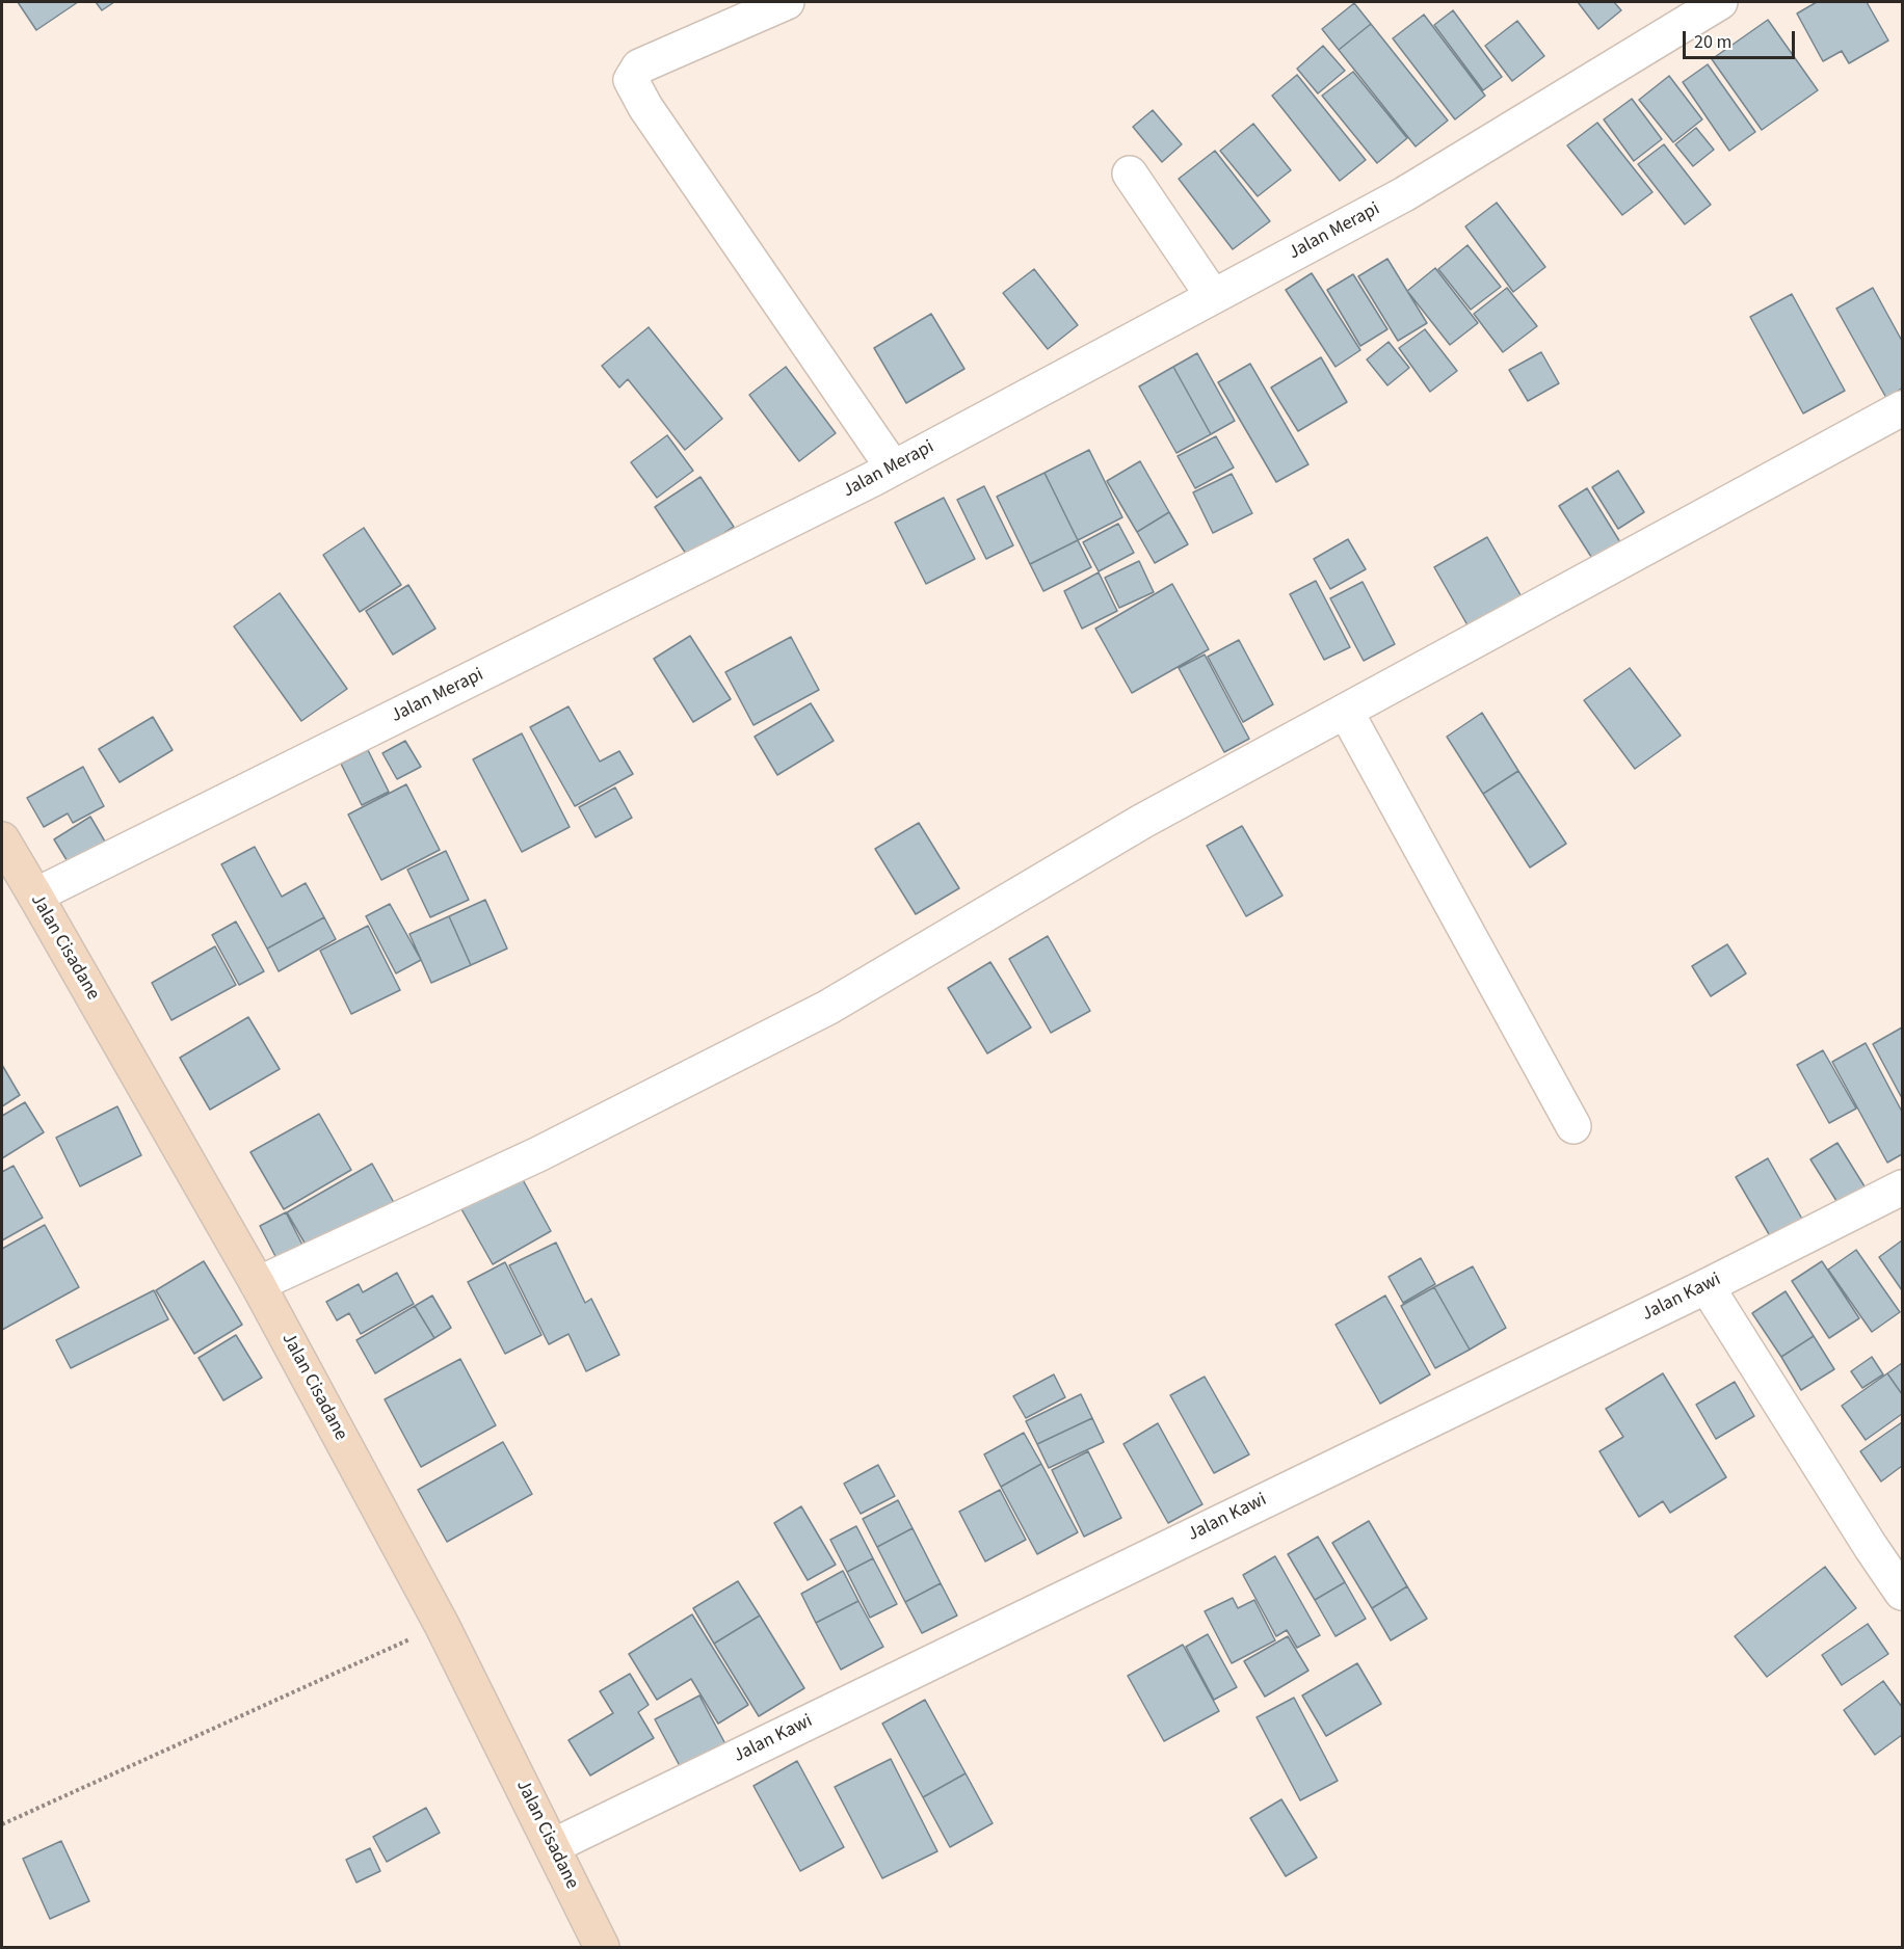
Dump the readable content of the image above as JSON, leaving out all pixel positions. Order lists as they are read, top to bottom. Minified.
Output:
{"streets":{"street":["Jalan Merapi","Jalan Cisadane","Jalan Kawi"]},"crossings":[["Jalan Merapi","Jalan Cisadane"],["Jalan Cisadane","Jalan Kawi"]],"scale_bar":"20 m"}
